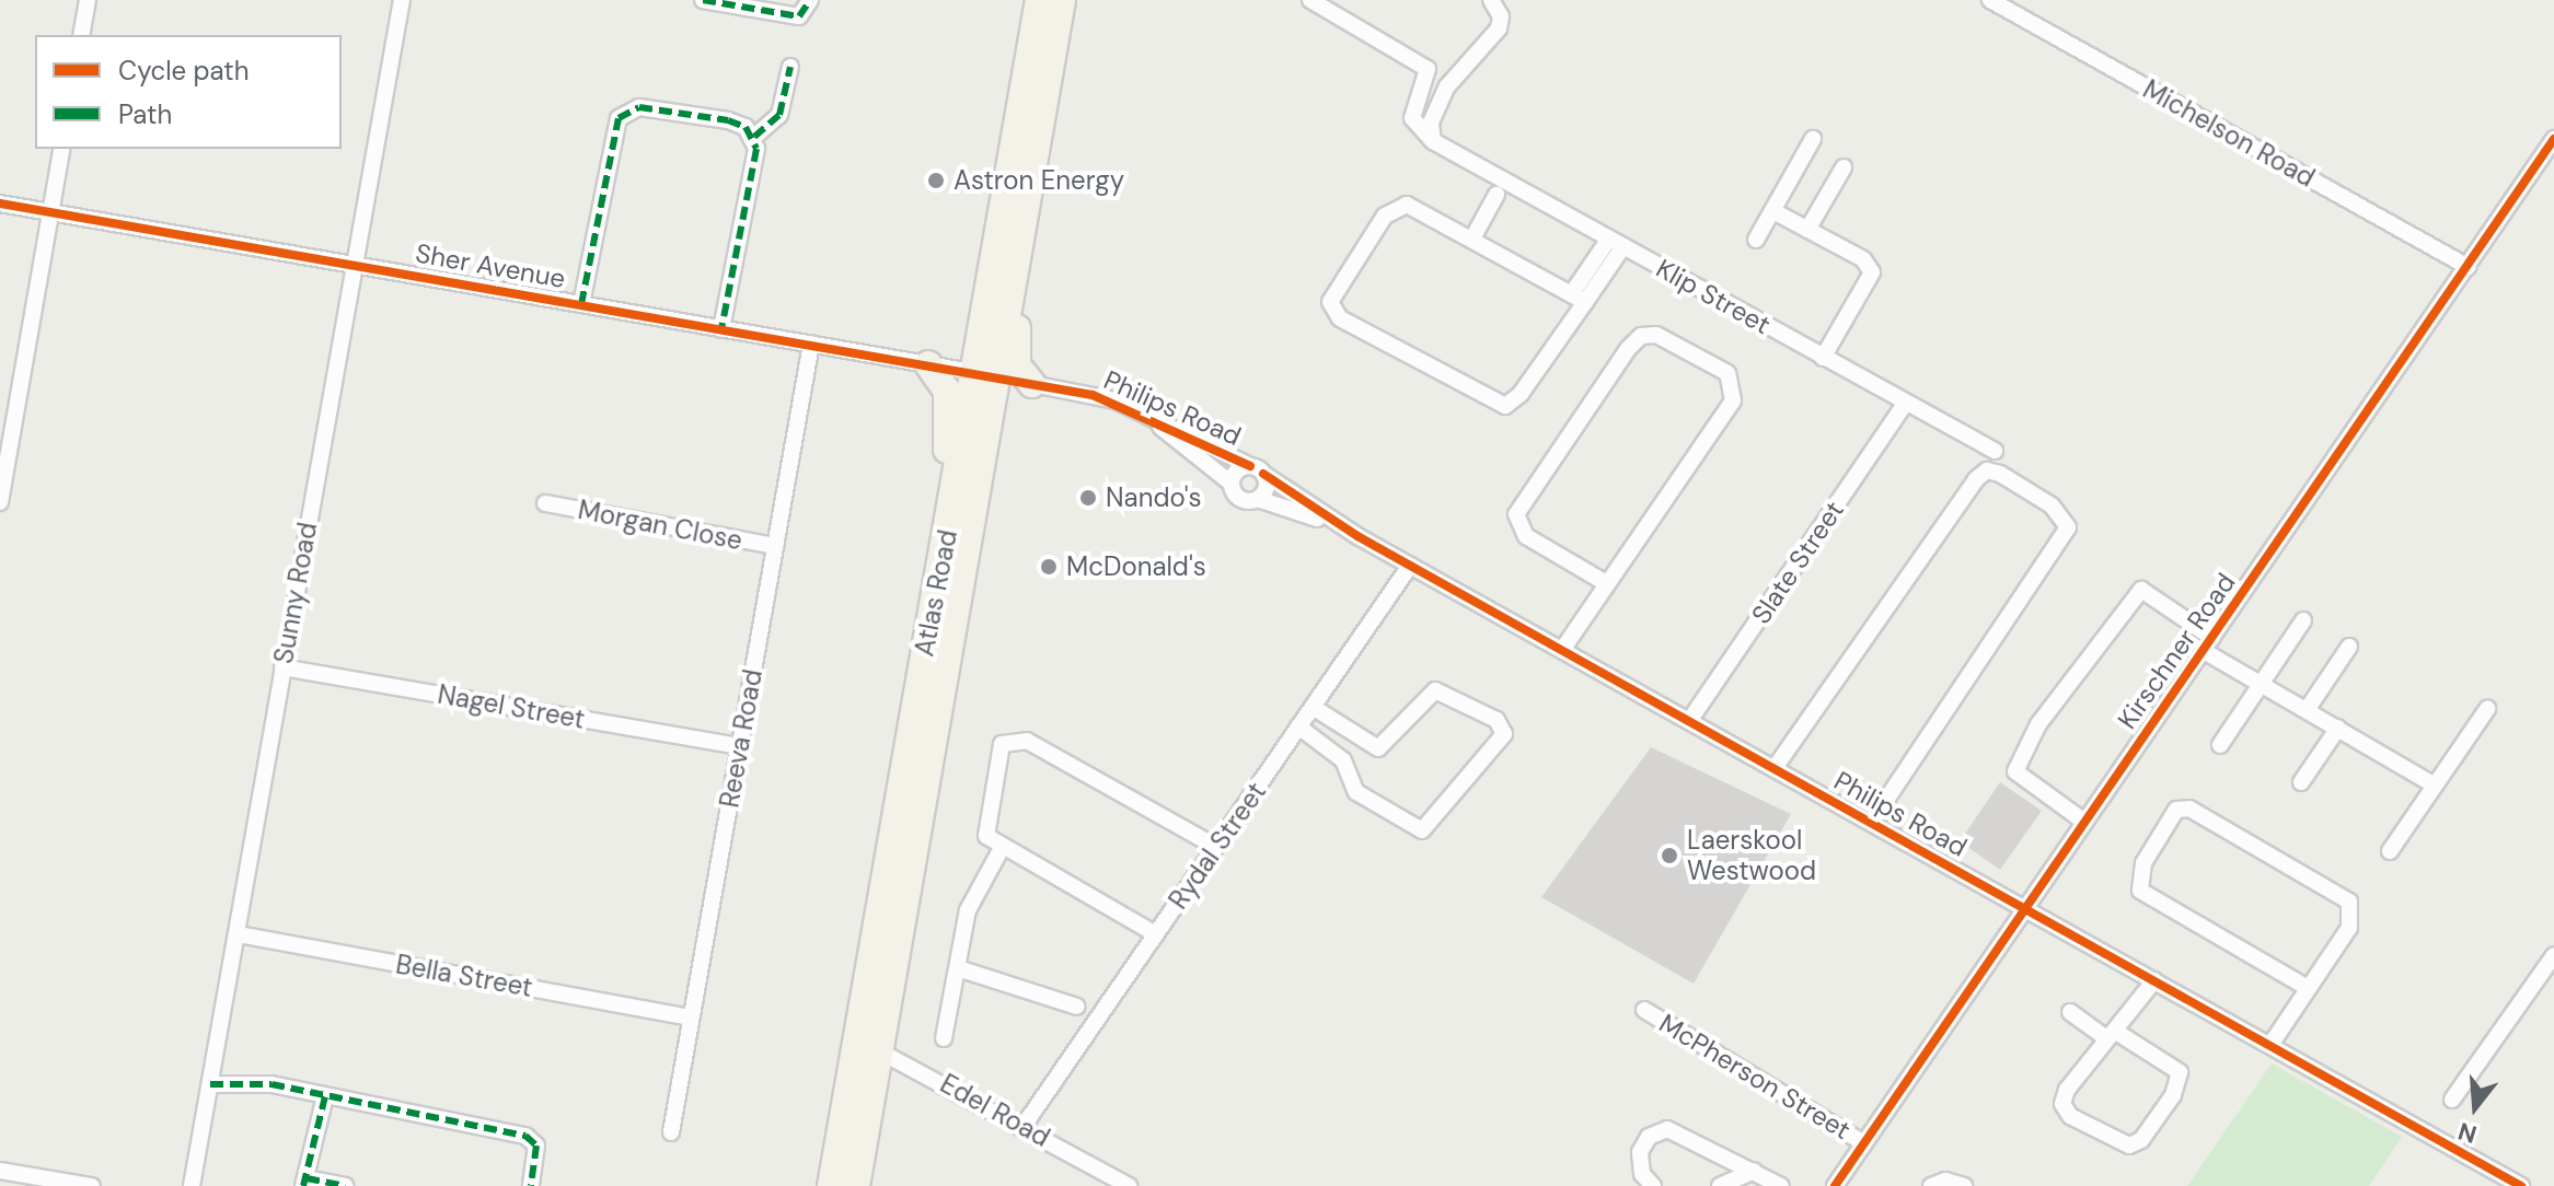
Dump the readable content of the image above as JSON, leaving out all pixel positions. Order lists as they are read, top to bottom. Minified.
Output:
{"streets":{"main road":["Atlas Road"],"street":["Michelson Road","Sher Avenue","Klip Street","Philips Road","Morgan Close","Slate Street","Sunny Road","Kirschner Road","Nagel Street","Reeva Road","Rydal Street","Bella Street","McPherson Street","Edel Road"]},"crossings":[["Michelson Road","Kirschner Road"],["Sher Avenue","Philips Road"],["Sher Avenue","Sunny Road"],["Sher Avenue","Atlas Road"],["Sher Avenue","Reeva Road"],["Klip Street","Slate Street"],["Philips Road","Slate Street"],["Philips Road","Atlas Road"],["Philips Road","Kirschner Road"],["Philips Road","Rydal Street"],["Morgan Close","Reeva Road"],["Sunny Road","Nagel Street"],["Sunny Road","Bella Street"],["Atlas Road","Edel Road"],["Kirschner Road","McPherson Street"],["Nagel Street","Reeva Road"],["Reeva Road","Bella Street"],["Rydal Street","Edel Road"]],"places":["Astron Energy","Nando's","McDonald's","Laerskool Westwood"],"legend":["Cycle path","Path"],"north":"bottom"}
